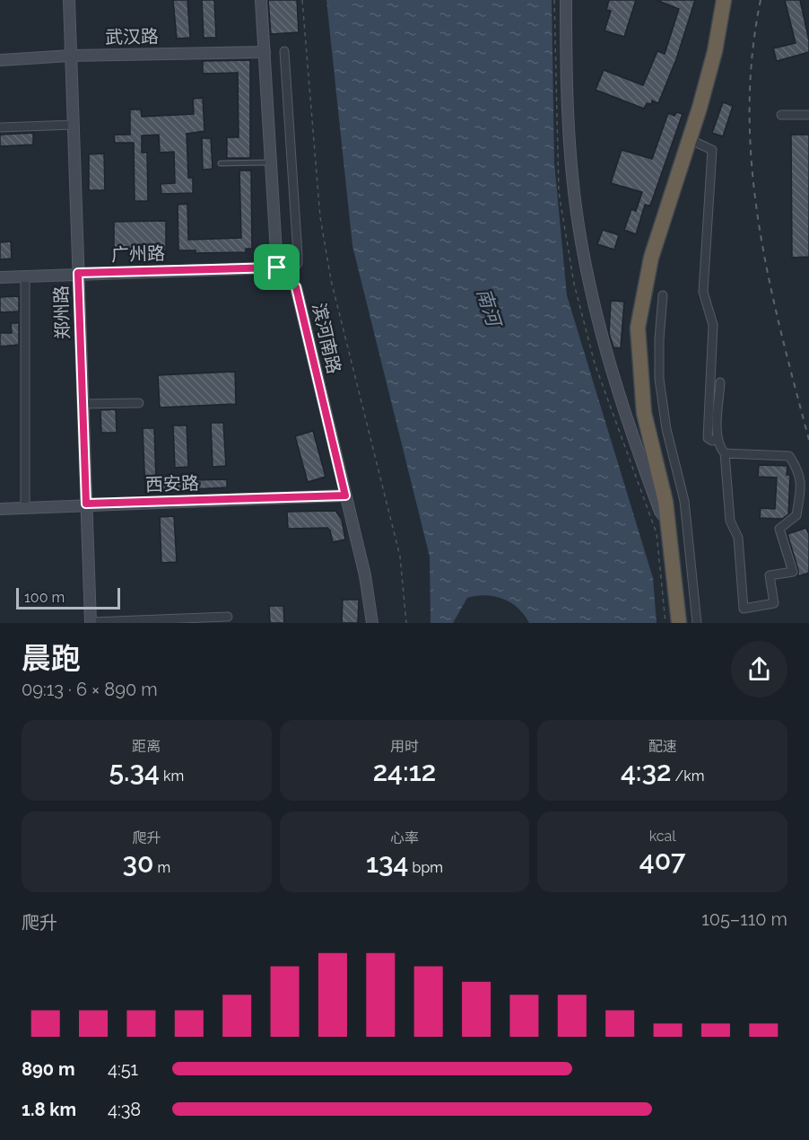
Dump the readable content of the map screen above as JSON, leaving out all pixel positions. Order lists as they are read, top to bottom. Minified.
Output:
{"streets":{"street":["武汉路","广州路","郑州路","滨河南路","西安路"]},"crossings":[["武汉路","郑州路"],["广州路","郑州路"],["广州路","滨河南路"],["郑州路","西安路"],["滨河南路","西安路"]],"water":["南河"],"scale_bar":"100 m","page":{"scale":"100 m","heading":["晨跑","09:13 · 6 × 890 m"],"stats":[["距离","5.34 km"],["用时","24:12"],["配速","4:32 /km"],["爬升","30 m"],["心率","134 bpm"],["kcal","407"]],"chart":["爬升","105–110 m"],"list":[{"name":"890 m","note":"4:51"},{"name":"1.8 km","note":"4:38"}]}}
